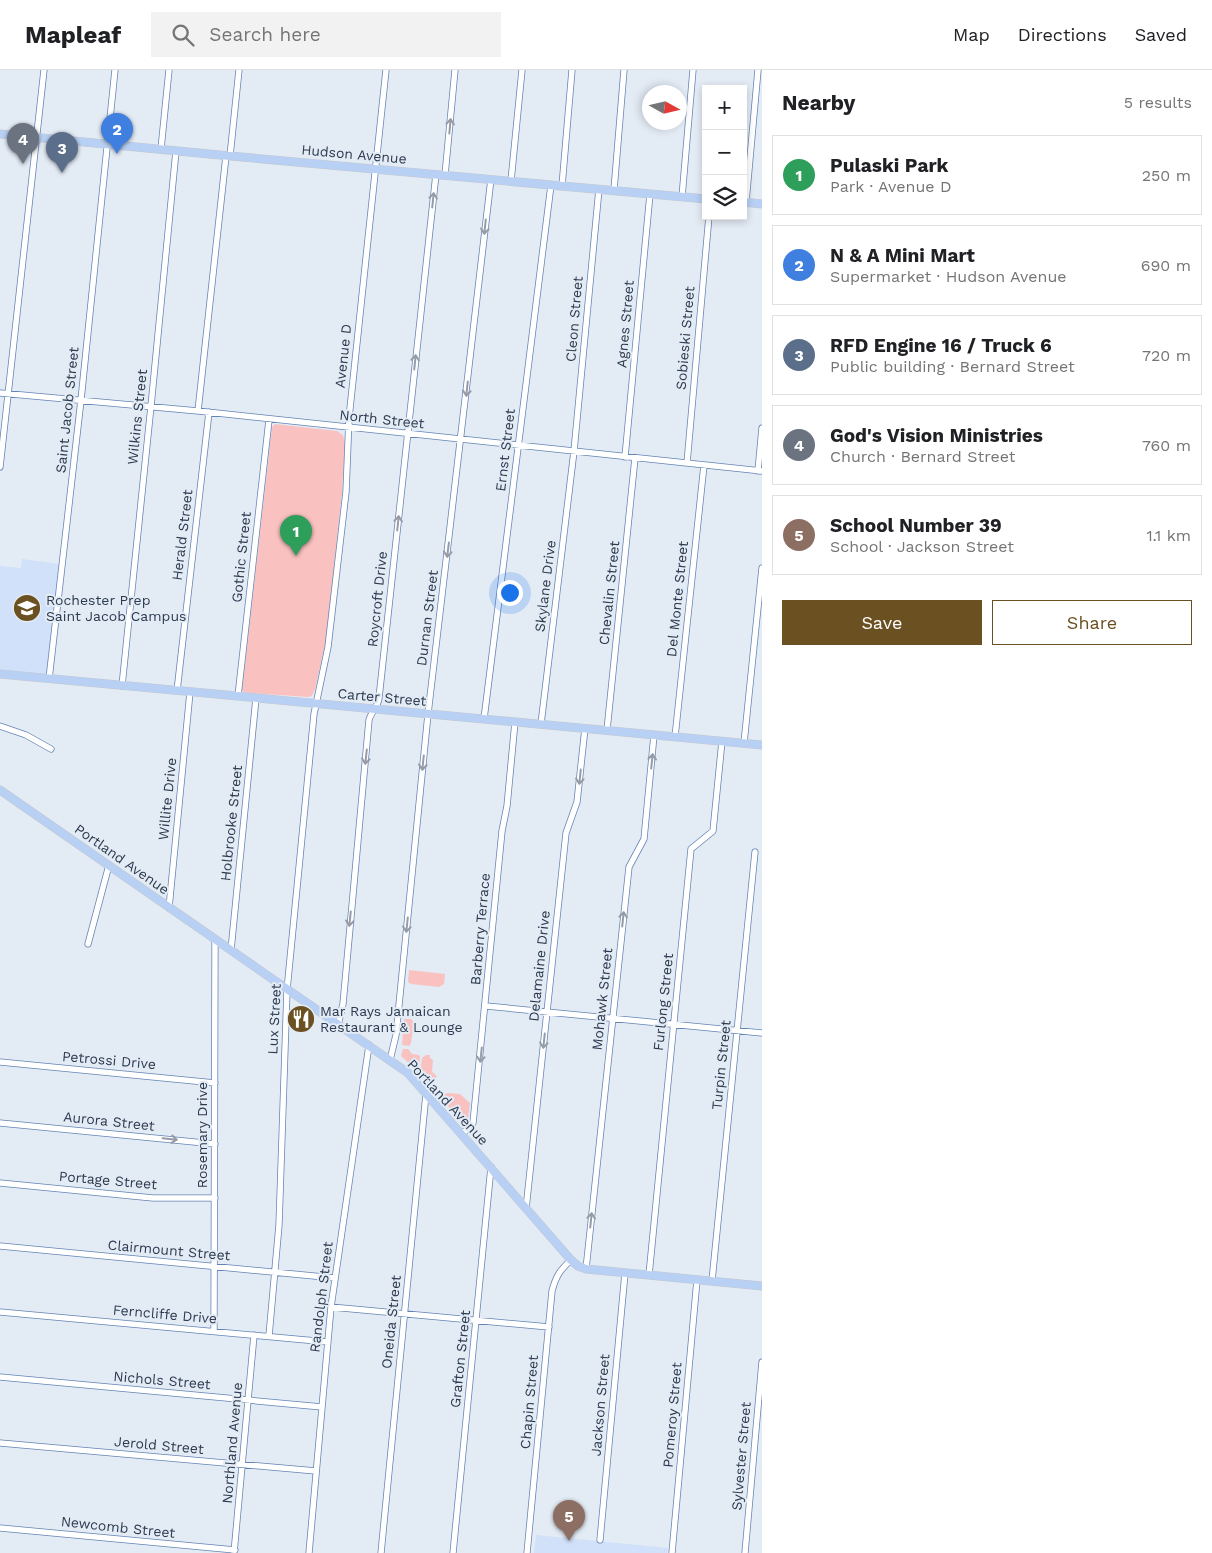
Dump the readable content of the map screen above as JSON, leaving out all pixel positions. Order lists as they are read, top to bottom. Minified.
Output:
{"streets":{"main road":["Hudson Avenue","Carter Street","Portland Avenue"],"street":["Cleon Street","Agnes Street","Sobieski Street","Avenue D","Saint Jacob Street","Wilkins Street","North Street","Ernst Street","Herald Street","Gothic Street","Skylane Drive","Chevalin Street","Roycroft Drive","Del Monte Street","Durnan Street","Willite Drive","Holbrooke Street","Barberry Terrace","Delamaine Drive","Mohawk Street","Furlong Street","Lux Street","Petrossi Drive","Turpin Street","Aurora Street","Rosemary Drive","Portage Street","Clairmount Street","Randolph Street","Ferncliffe Drive","Oneida Street","Grafton Street","Nichols Street","Chapin Street","Jackson Street","Pomeroy Street","Northland Avenue","Jerold Street","Sylvester Street","Newcomb Street"]},"crossings":[["Hudson Avenue","Cleon Street"],["Hudson Avenue","Agnes Street"],["Hudson Avenue","Avenue D"],["Hudson Avenue","Saint Jacob Street"],["Hudson Avenue","Wilkins Street"],["Hudson Avenue","Ernst Street"],["Hudson Avenue","Roycroft Drive"],["Hudson Avenue","Durnan Street"],["Cleon Street","North Street"],["Cleon Street","Skylane Drive"],["Agnes Street","North Street"],["Sobieski Street","North Street"],["Avenue D","North Street"],["Avenue D","Carter Street"],["Avenue D","Lux Street"],["Saint Jacob Street","North Street"],["Saint Jacob Street","Carter Street"],["Wilkins Street","North Street"],["Wilkins Street","Carter Street"],["North Street","Ernst Street"],["North Street","Herald Street"],["North Street","Gothic Street"],["North Street","Skylane Drive"],["North Street","Chevalin Street"],["North Street","Roycroft Drive"],["North Street","Del Monte Street"],["North Street","Durnan Street"],["Ernst Street","Carter Street"],["Herald Street","Carter Street"],["Gothic Street","Carter Street"],["Skylane Drive","Carter Street"],["Chevalin Street","Carter Street"],["Roycroft Drive","Carter Street"],["Roycroft Drive","Portland Avenue"],["Del Monte Street","Carter Street"],["Durnan Street","Carter Street"],["Durnan Street","Portland Avenue"],["Carter Street","Willite Drive"],["Carter Street","Holbrooke Street"],["Carter Street","Barberry Terrace"],["Carter Street","Delamaine Drive"],["Carter Street","Mohawk Street"],["Carter Street","Furlong Street"],["Carter Street","Lux Street"],["Willite Drive","Portland Avenue"],["Holbrooke Street","Portland Avenue"],["Portland Avenue","Barberry Terrace"],["Portland Avenue","Delamaine Drive"],["Portland Avenue","Mohawk Street"],["Portland Avenue","Furlong Street"],["Portland Avenue","Lux Street"],["Portland Avenue","Turpin Street"],["Portland Avenue","Rosemary Drive"],["Portland Avenue","Randolph Street"],["Portland Avenue","Oneida Street"],["Portland Avenue","Grafton Street"],["Portland Avenue","Chapin Street"],["Portland Avenue","Jackson Street"],["Portland Avenue","Pomeroy Street"],["Lux Street","Clairmount Street"],["Lux Street","Ferncliffe Drive"],["Petrossi Drive","Rosemary Drive"],["Aurora Street","Rosemary Drive"],["Rosemary Drive","Portage Street"],["Rosemary Drive","Clairmount Street"],["Rosemary Drive","Ferncliffe Drive"],["Clairmount Street","Randolph Street"],["Randolph Street","Ferncliffe Drive"],["Randolph Street","Nichols Street"],["Randolph Street","Jerold Street"],["Ferncliffe Drive","Northland Avenue"],["Nichols Street","Northland Avenue"],["Northland Avenue","Jerold Street"],["Northland Avenue","Newcomb Street"]],"one_way":["Durnan Street","Delamaine Drive","Mohawk Street","Aurora Street"],"places":{"school or university":["Rochester Prep Saint Jacob Campus"],"restaurant":["Mar Rays Jamaican Restaurant & Lounge"]},"north":"right","page":{"header":"Mapleaf","search":"Search here","nav":["Map","Directions","Saved"],"heading":["Nearby","5 results"],"map_buttons":["+","−"],"pins":["2","4","3","1","5"],"list":[{"mark":"1","name":"Pulaski Park","note":"Park · Avenue D","value":"250 m"},{"mark":"2","name":"N & A Mini Mart","note":"Supermarket · Hudson Avenue","value":"690 m"},{"mark":"3","name":"RFD Engine 16 / Truck 6","note":"Public building · Bernard Street","value":"720 m"},{"mark":"4","name":"God's Vision Ministries","note":"Church · Bernard Street","value":"760 m"},{"mark":"5","name":"School Number 39","note":"School · Jackson Street","value":"1.1 km"}],"buttons":["Save","Share"]}}
